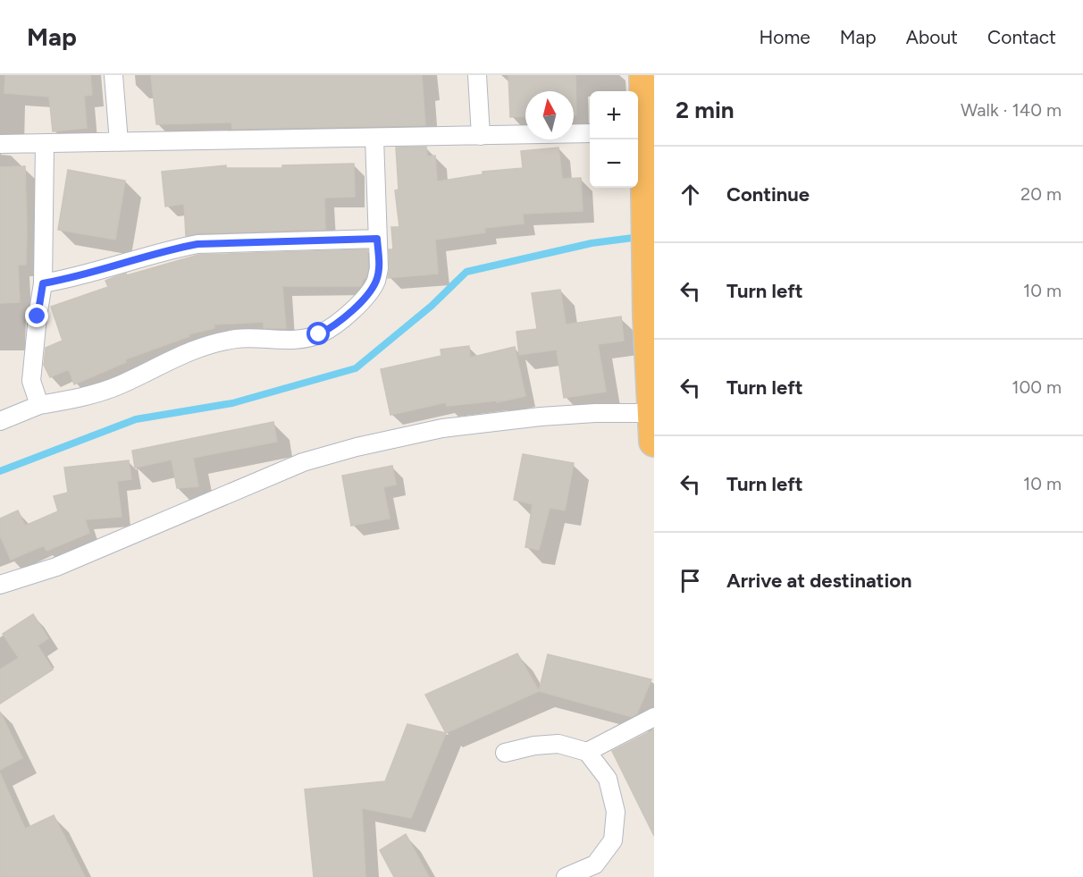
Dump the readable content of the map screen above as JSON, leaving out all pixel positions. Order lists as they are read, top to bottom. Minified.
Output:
{"north":"top","page":{"header":"Map","nav":["Home","Map","About","Contact"],"heading":["2 min","Walk · 140 m"],"map_buttons":["+","−"],"list":[["Continue","20 m"],["Turn left","10 m"],["Turn left","100 m"],["Turn left","10 m"],"Arrive at destination"]}}
